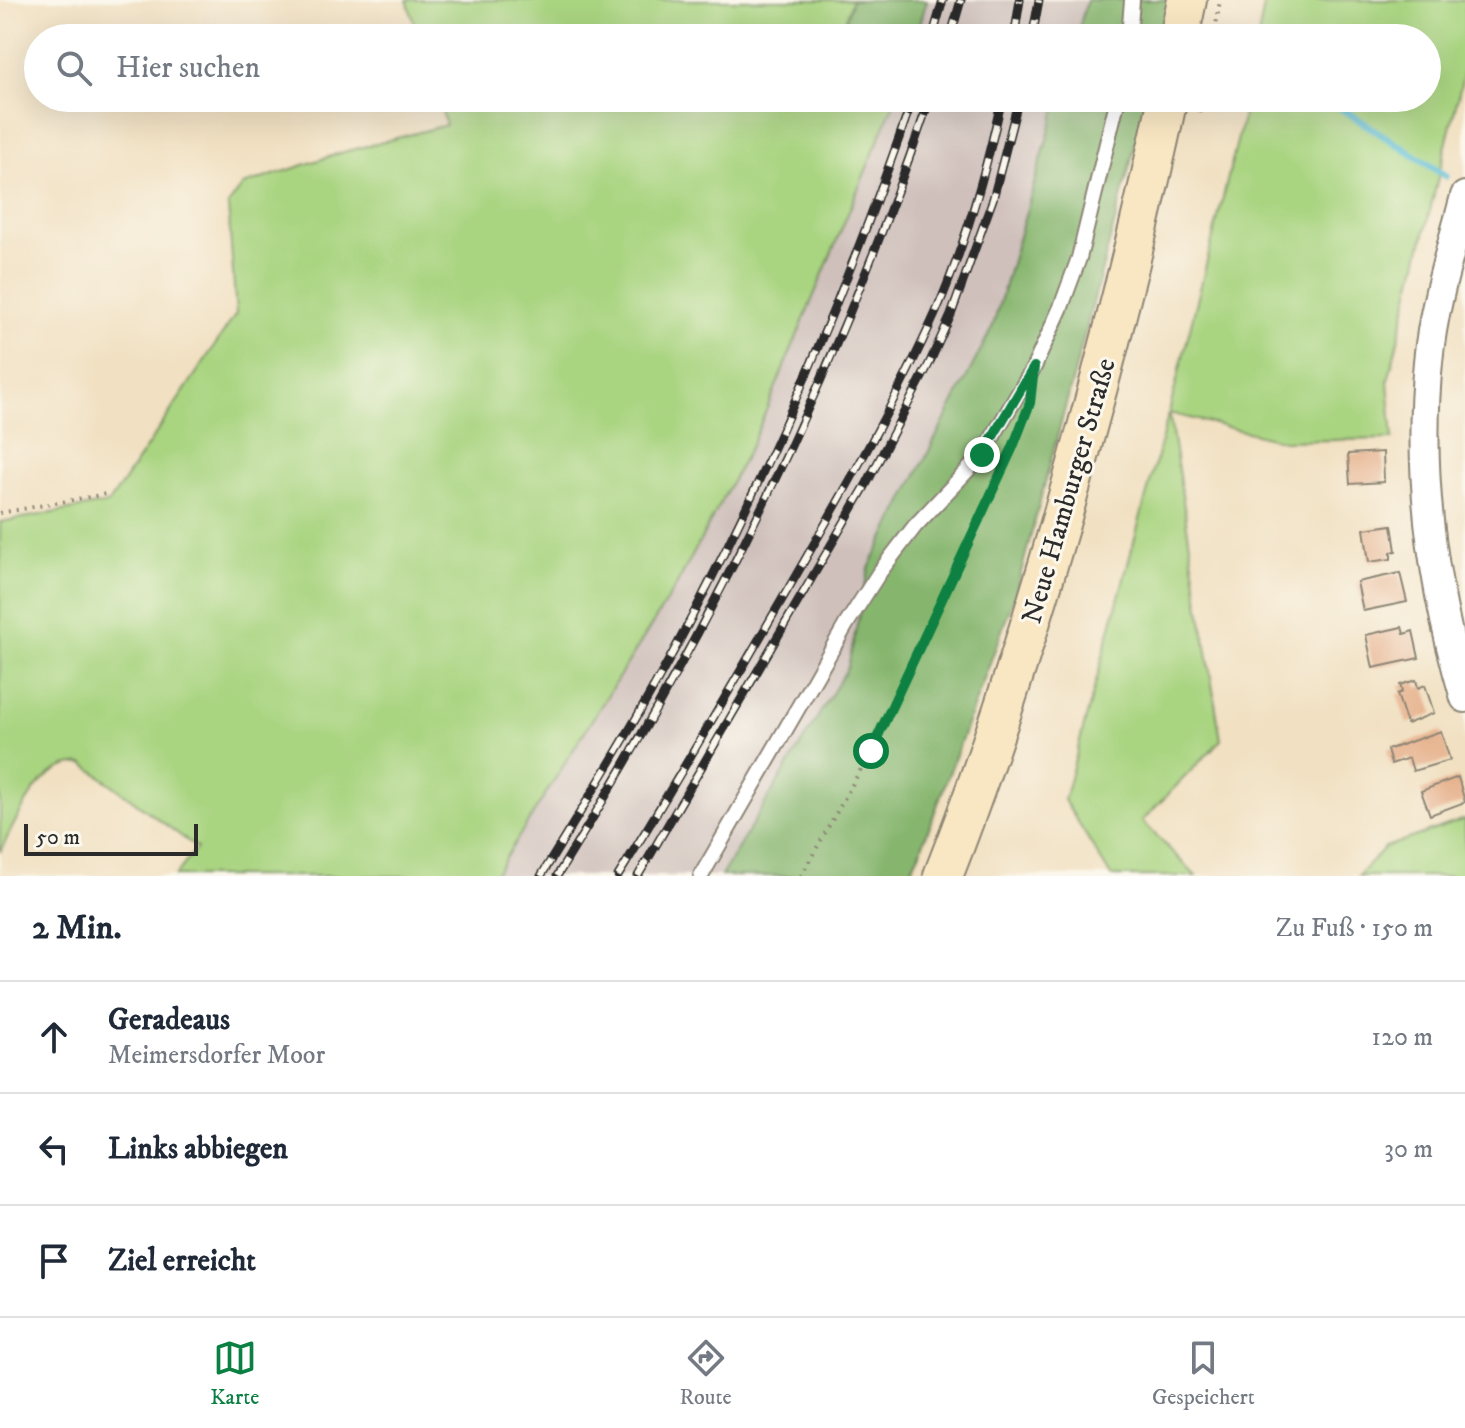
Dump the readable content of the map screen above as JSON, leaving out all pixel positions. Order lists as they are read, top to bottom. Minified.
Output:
{"streets":{"main road":["Neue Hamburger Straße"]},"scale_bar":"50 m","page":{"search":"Hier suchen","scale":"50 m","heading":["2 Min.","Zu Fuß · 150 m"],"list":[["Geradeaus","Meimersdorfer Moor","120 m"],["Links abbiegen","30 m"],"Ziel erreicht"],"nav":["Karte","Route","Gespeichert"]}}
